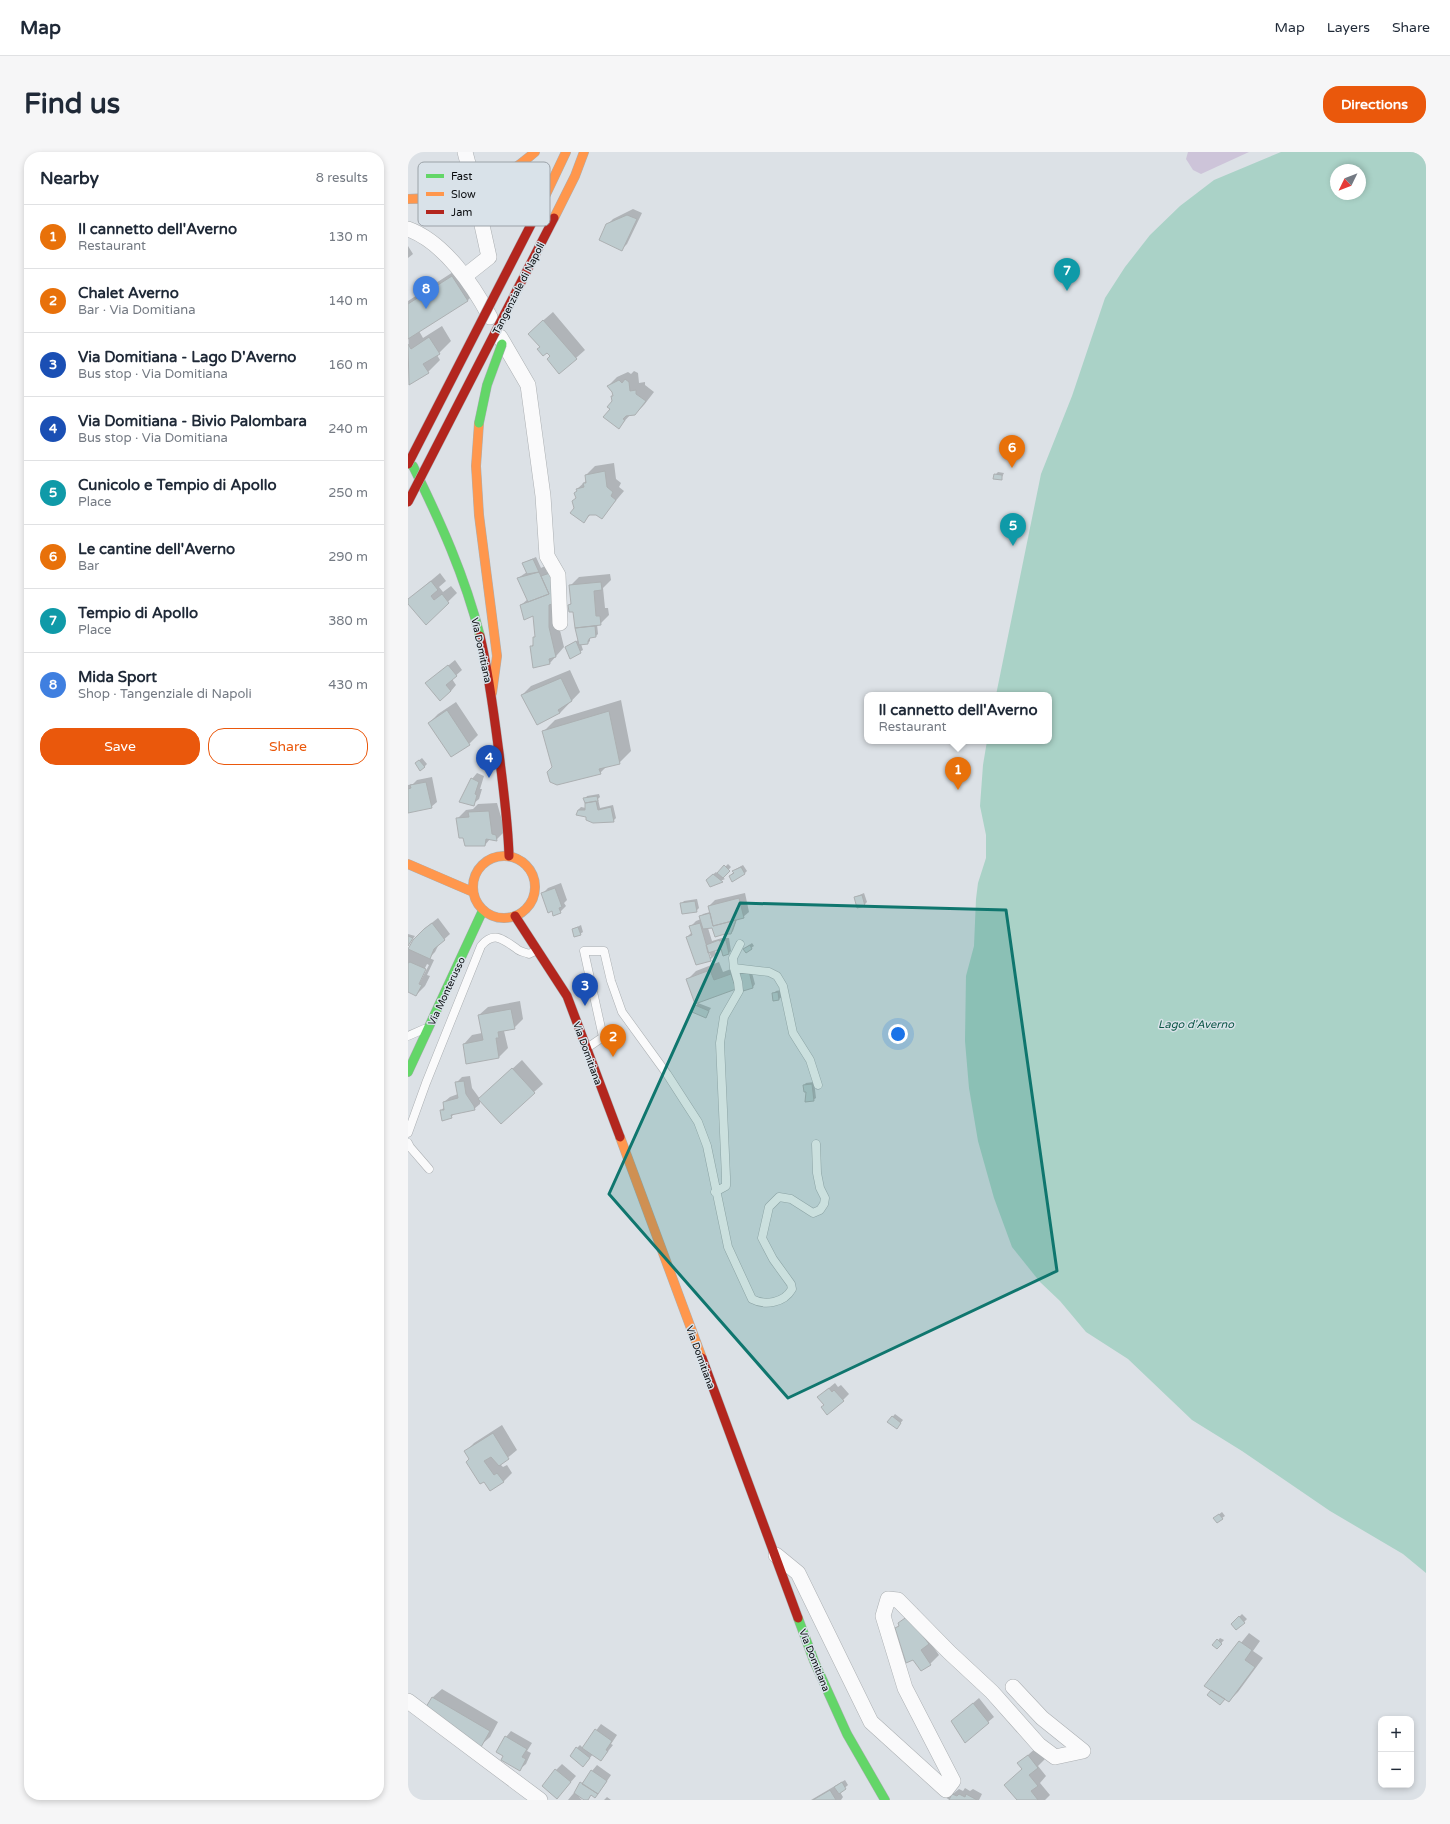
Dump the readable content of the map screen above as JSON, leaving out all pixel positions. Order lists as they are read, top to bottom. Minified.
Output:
{"streets":{"main road":["Tangenziale di Napoli","Via Domitiana","Via Monterusso"]},"crossings":[["Via Domitiana","Via Monterusso"]],"water":["Lago d'Averno"],"legend":["Fast","Slow","Jam"],"north":"bottom left","page":{"header":"Map","nav":["Map","Layers","Share"],"buttons":["Directions",["Save","Share"]],"title":"Find us","heading":["Nearby","8 results"],"list":[{"mark":"1","name":"Il cannetto dell'Averno","note":"Restaurant","value":"130 m"},{"mark":"2","name":"Chalet Averno","note":"Bar · Via Domitiana","value":"140 m"},{"mark":"3","name":"Via Domitiana - Lago D'Averno","note":"Bus stop · Via Domitiana","value":"160 m"},{"mark":"4","name":"Via Domitiana - Bivio Palombara","note":"Bus stop · Via Domitiana","value":"240 m"},{"mark":"5","name":"Cunicolo e Tempio di Apollo","note":"Place","value":"250 m"},{"mark":"6","name":"Le cantine dell'Averno","note":"Bar","value":"290 m"},{"mark":"7","name":"Tempio di Apollo","note":"Place","value":"380 m"},{"mark":"8","name":"Mida Sport","note":"Shop · Tangenziale di Napoli","value":"430 m"}],"pins":["7","8","6","5","4","1","3","2"],"popup":["Il cannetto dell'Averno","Restaurant"],"map_buttons":["+","−"]}}
